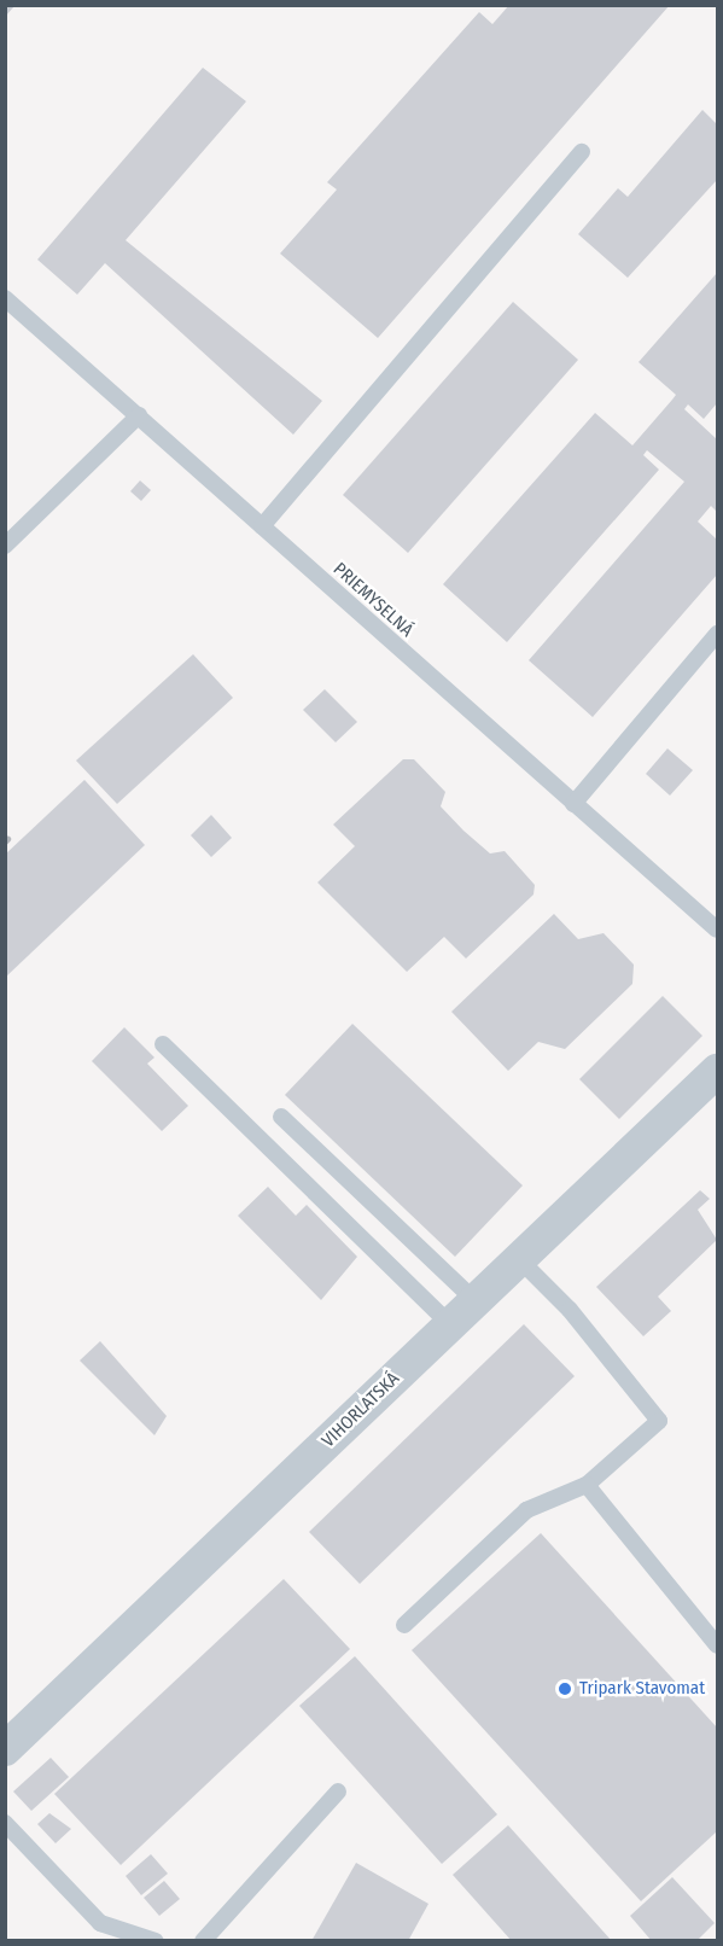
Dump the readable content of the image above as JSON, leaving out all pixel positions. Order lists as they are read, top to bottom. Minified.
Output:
{"streets":{"street":["VIHORLATSKÁ"],"lane":["PRIEMYSELNÁ"]},"places":["Tripark Stavomat"]}
